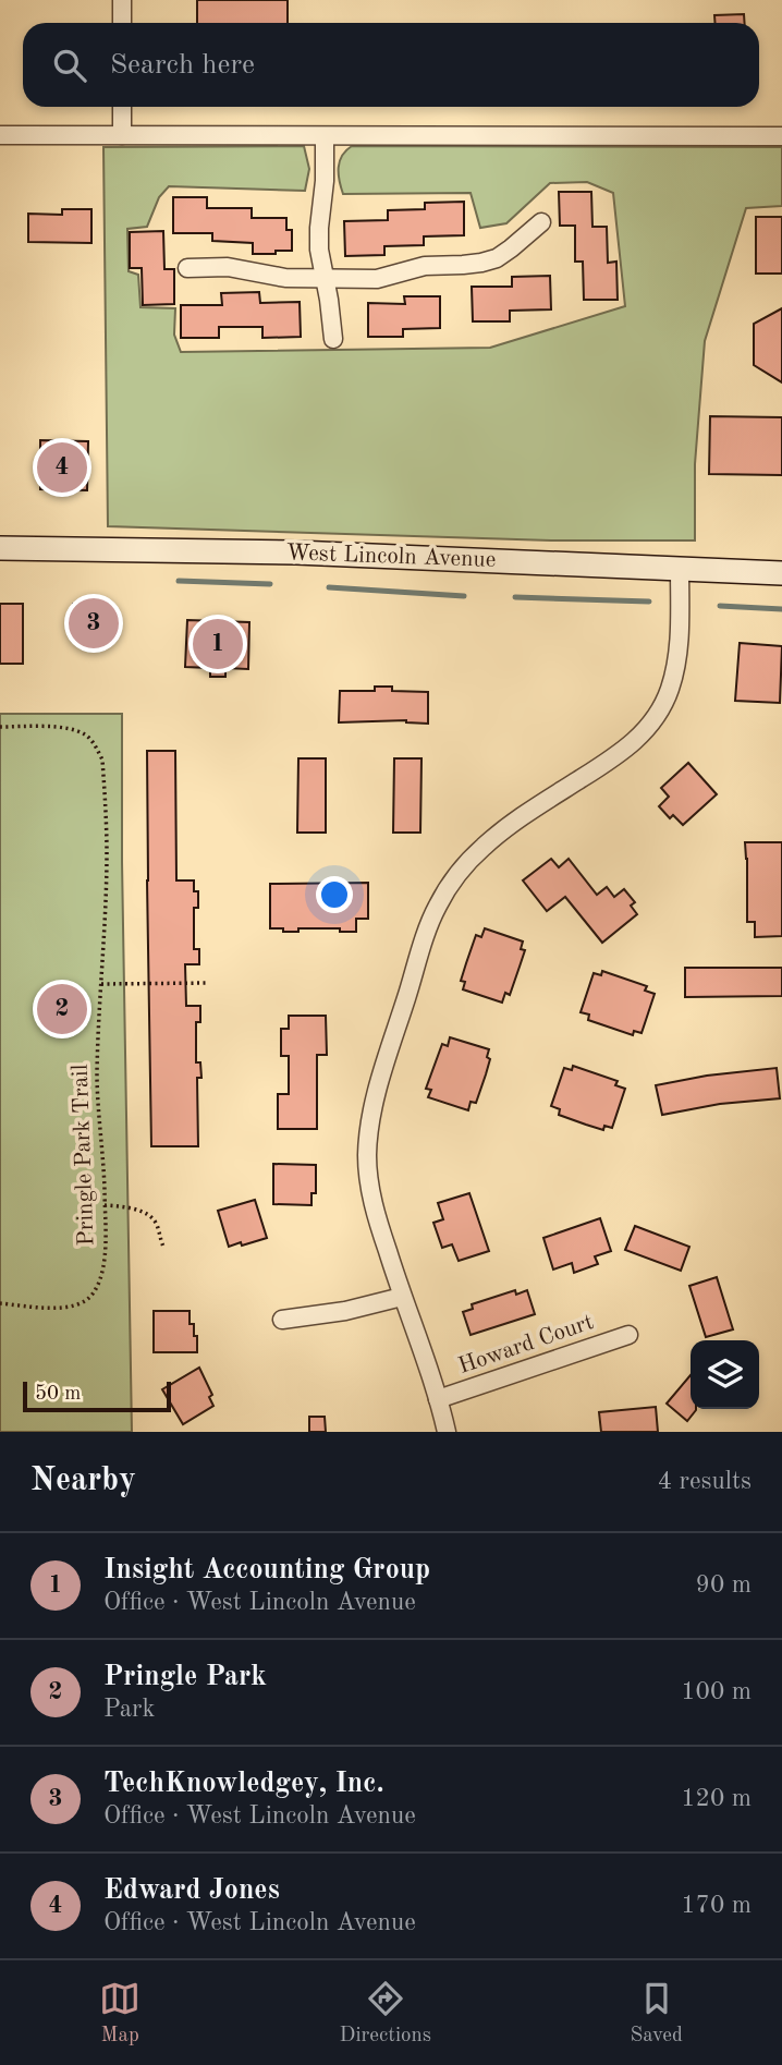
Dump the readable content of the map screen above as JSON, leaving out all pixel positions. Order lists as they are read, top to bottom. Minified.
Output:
{"streets":{"street":["West Lincoln Avenue","Howard Court"],"path":["Pringle Park Trail"]},"scale_bar":"50 m","page":{"search":"Search here","pins":["4","3","1","2"],"scale":"50 m","heading":["Nearby","4 results"],"list":[{"mark":"1","name":"Insight Accounting Group","note":"Office · West Lincoln Avenue","value":"90 m"},{"mark":"2","name":"Pringle Park","note":"Park","value":"100 m"},{"mark":"3","name":"TechKnowledgey, Inc.","note":"Office · West Lincoln Avenue","value":"120 m"},{"mark":"4","name":"Edward Jones","note":"Office · West Lincoln Avenue","value":"170 m"}],"nav":["Map","Directions","Saved"]}}
